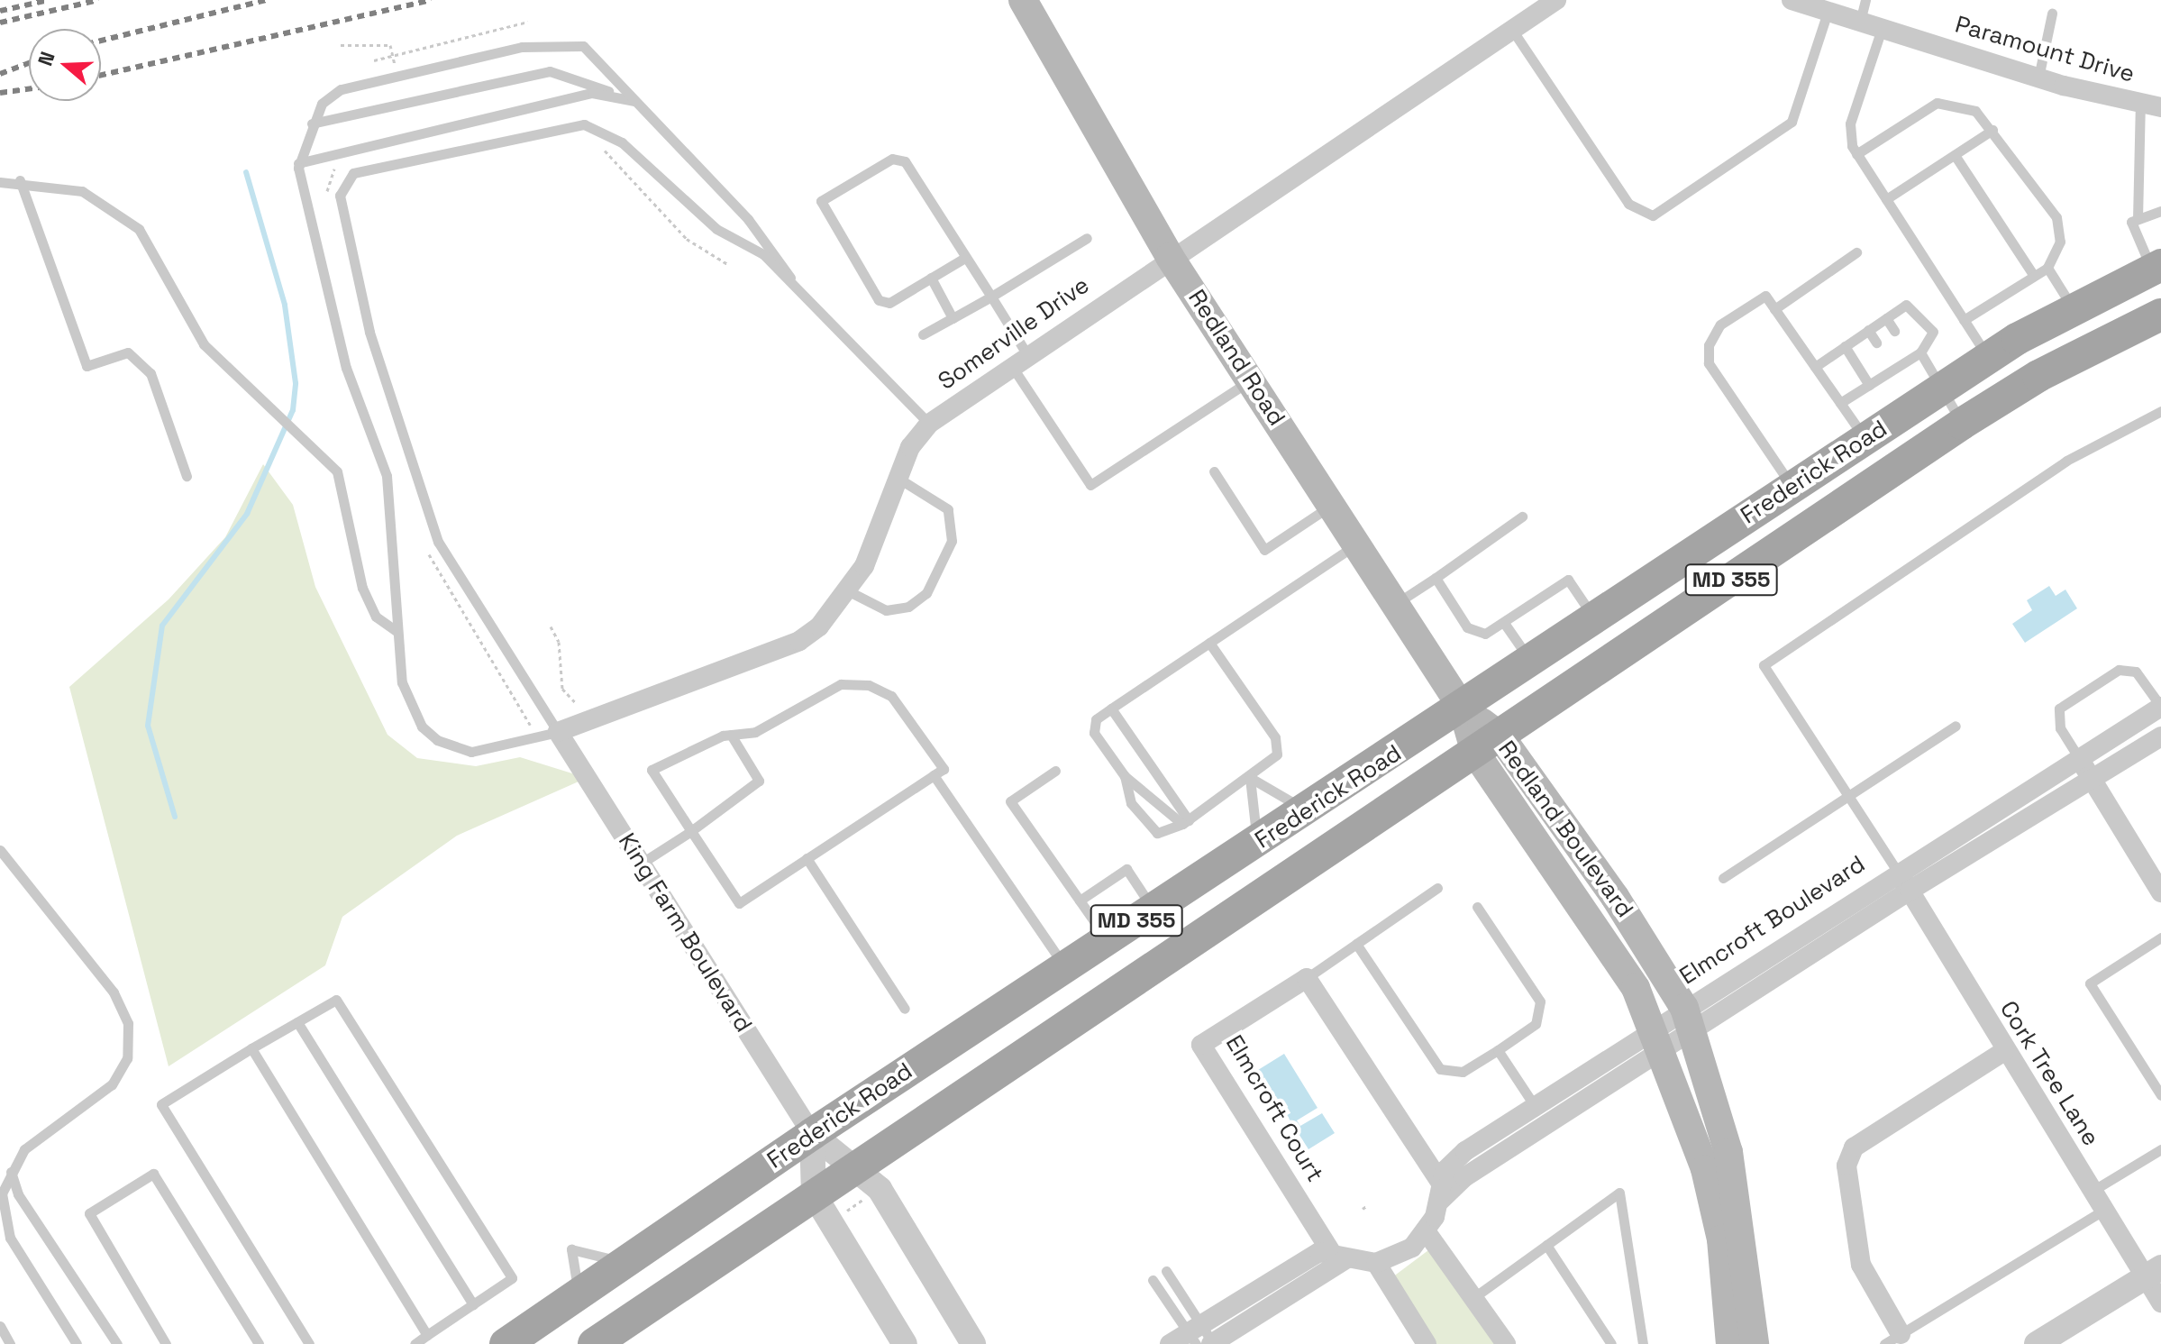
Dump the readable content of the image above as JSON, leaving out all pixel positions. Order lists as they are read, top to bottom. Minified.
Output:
{"streets":{"main road":["Redland Road","Frederick Road","MD 355","Redland Boulevard"],"street":["Paramount Drive","Somerville Drive","Elmcroft Boulevard","King Farm Boulevard","Cork Tree Lane","Elmcroft Court"]},"crossings":[["Somerville Drive","Redland Road"],["Somerville Drive","King Farm Boulevard"],["Redland Road","Frederick Road"],["Redland Road","Redland Boulevard"],["Frederick Road","Redland Boulevard"],["Frederick Road","King Farm Boulevard"],["Redland Boulevard","Elmcroft Boulevard"],["Elmcroft Boulevard","Cork Tree Lane"]],"north":"left"}
